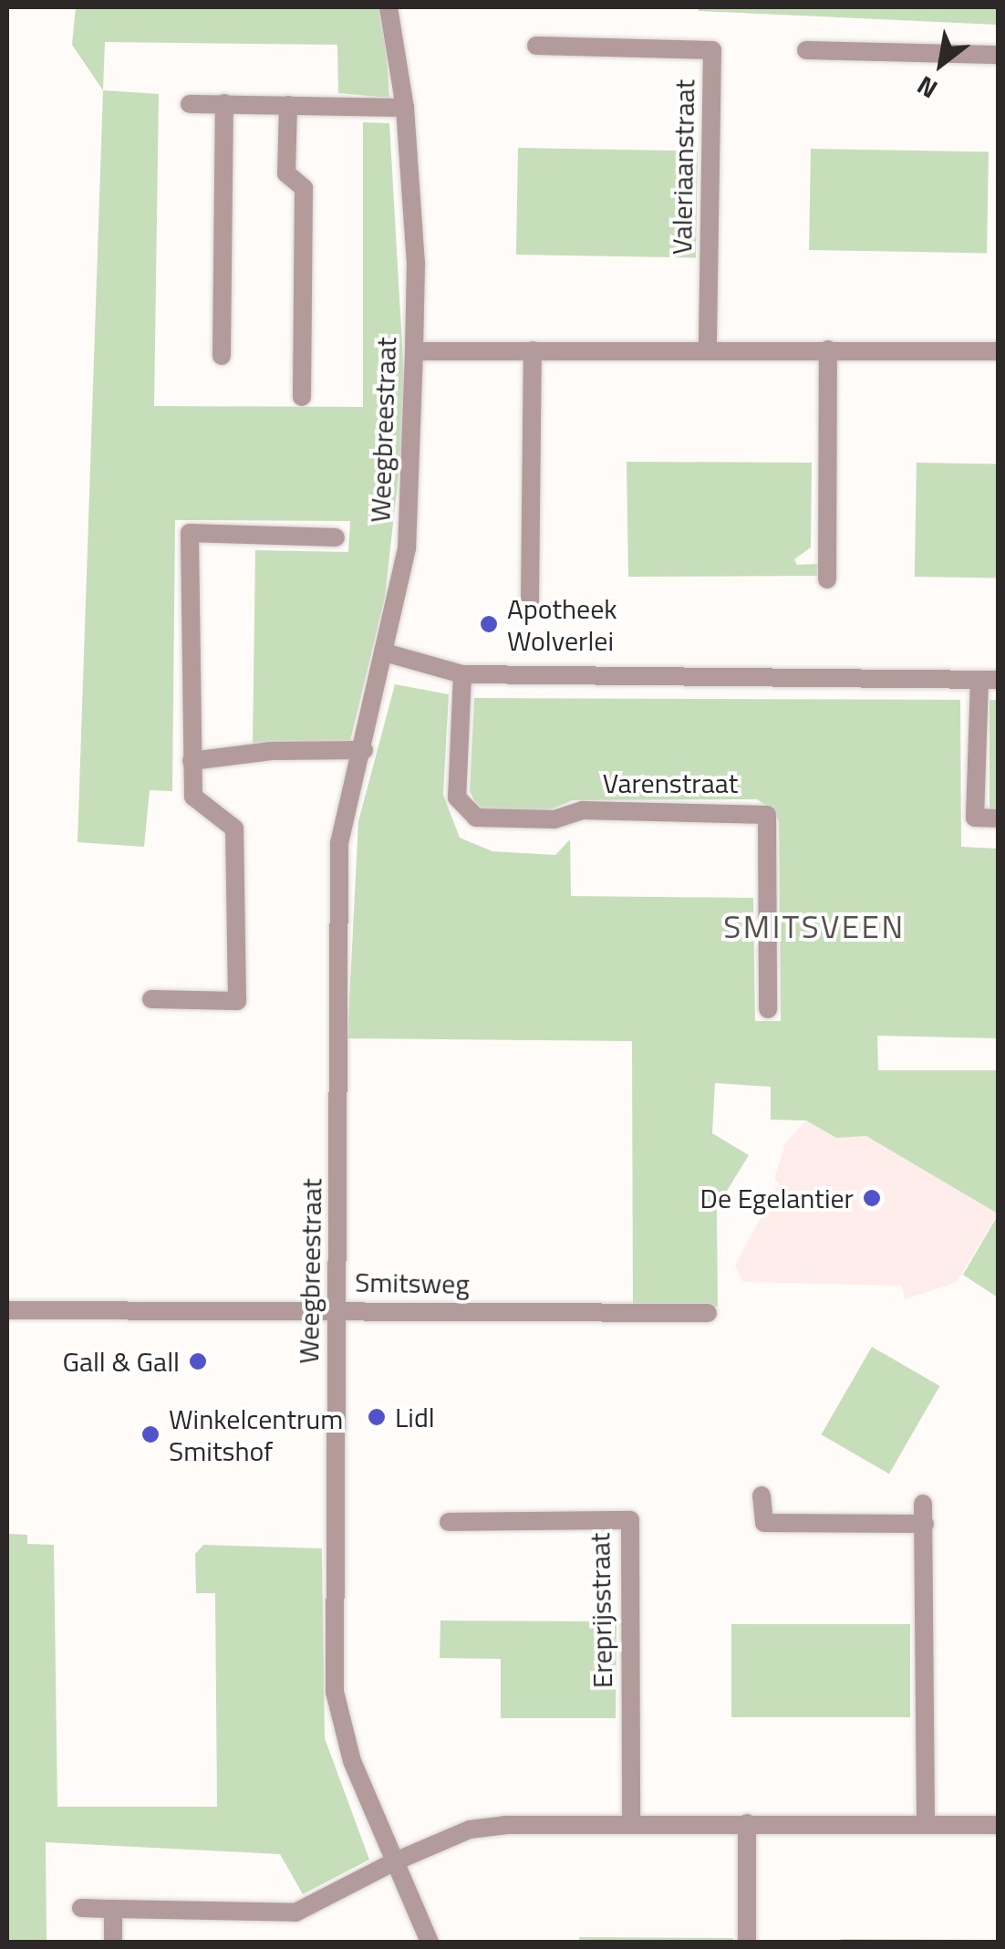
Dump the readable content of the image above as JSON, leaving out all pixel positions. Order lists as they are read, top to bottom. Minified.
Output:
{"streets":{"street":["Valeriaanstraat","Weegbreestraat","Varenstraat","Smitsweg","Ereprijsstraat"]},"crossings":[["Weegbreestraat","Smitsweg"]],"districts":["SMITSVEEN"],"places":["Apotheek Wolverlei","De Egelantier","Gall & Gall","Lidl","Winkelcentrum Smitshof"],"north":"bottom left"}
